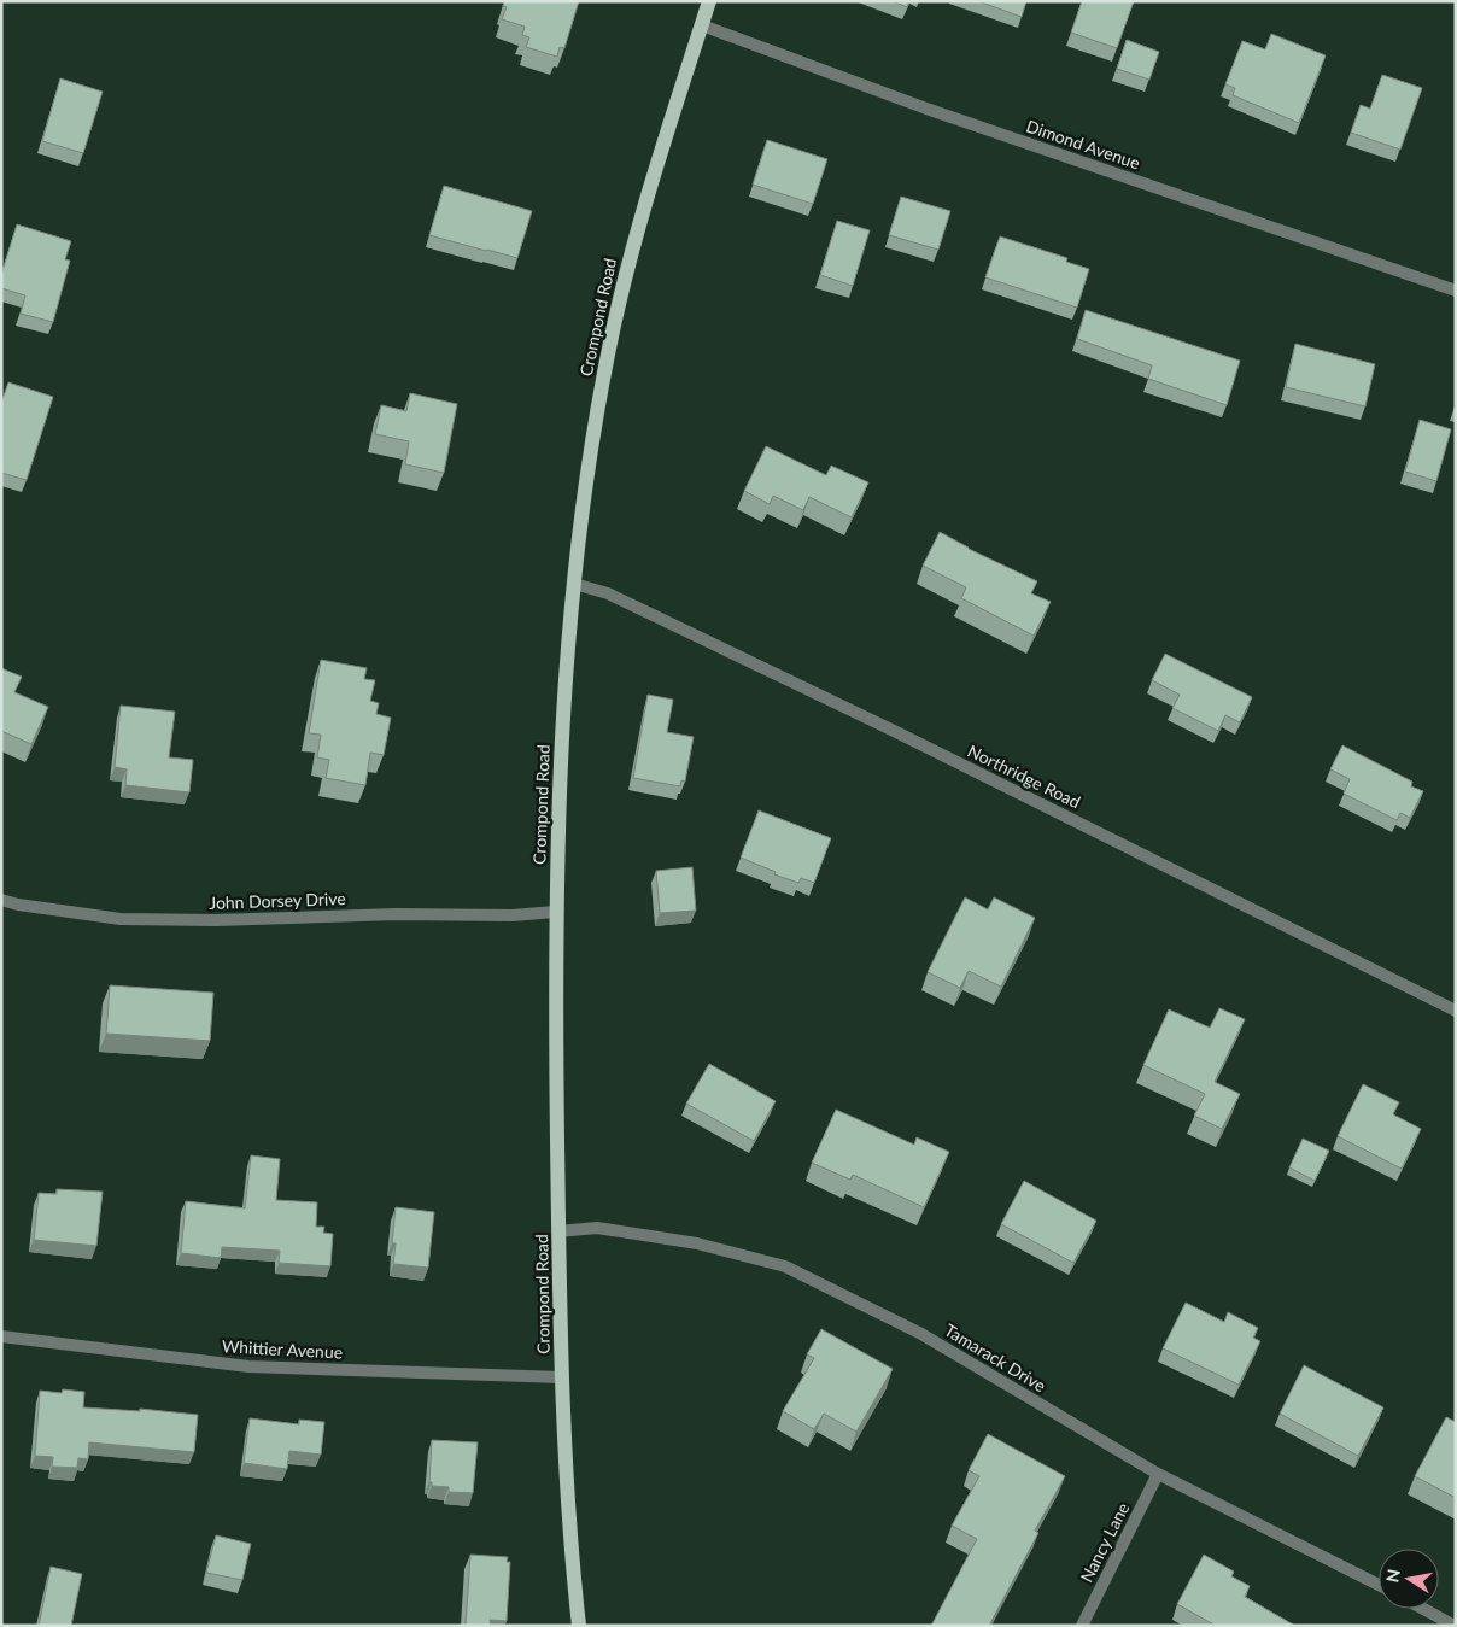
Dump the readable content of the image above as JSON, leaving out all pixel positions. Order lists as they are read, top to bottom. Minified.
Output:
{"streets":{"main road":["Crompond Road"],"street":["Dimond Avenue","Northridge Road","John Dorsey Drive","Whittier Avenue","Tamarack Drive","Nancy Lane"]},"crossings":[["Dimond Avenue","Crompond Road"],["Crompond Road","Northridge Road"],["Crompond Road","John Dorsey Drive"],["Crompond Road","Whittier Avenue"],["Crompond Road","Tamarack Drive"],["Tamarack Drive","Nancy Lane"]],"north":"left"}
